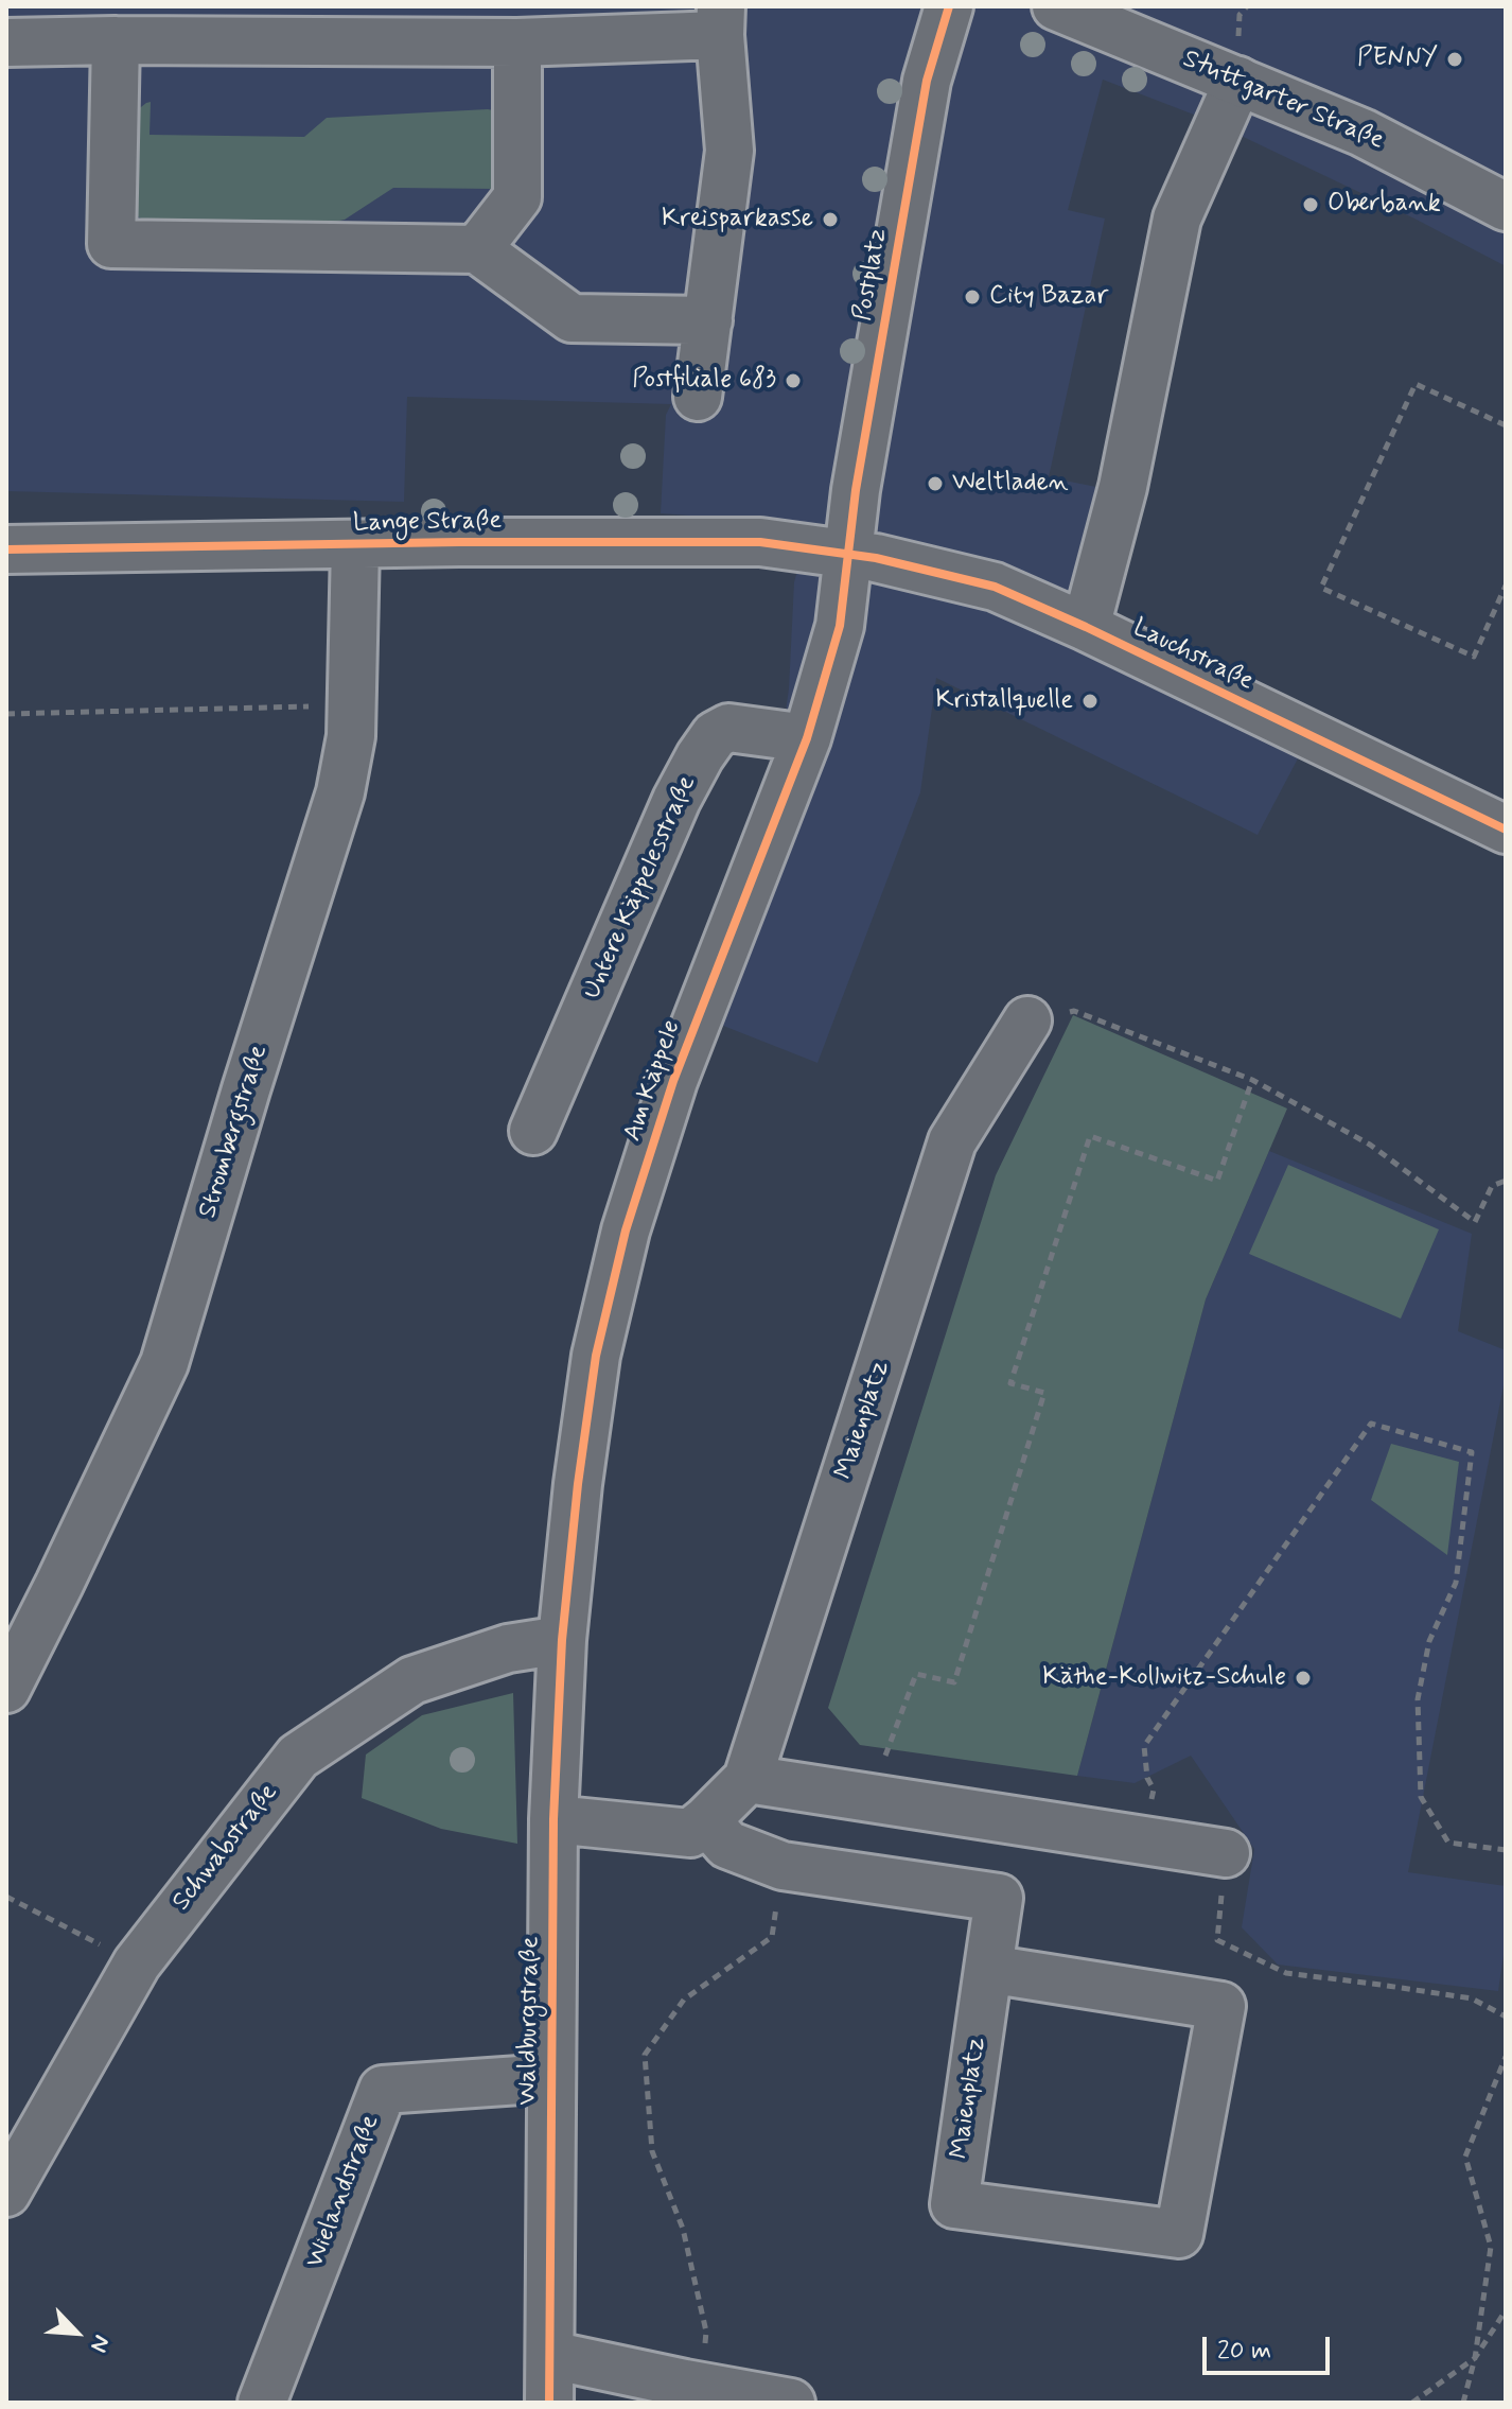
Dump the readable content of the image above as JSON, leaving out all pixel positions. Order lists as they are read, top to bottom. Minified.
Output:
{"streets":{"street":["Stuttgarter Straße","Postplatz","Lange Straße","Lauchstraße","Untere Käppelesstraße","Am Käppele","Strombergstraße","Maienplatz","Schwabstraße","Waldburgstraße","Wielandstraße"]},"crossings":[["Postplatz","Lange Straße"],["Postplatz","Lauchstraße"],["Postplatz","Am Käppele"],["Lange Straße","Lauchstraße"],["Lange Straße","Am Käppele"],["Lange Straße","Strombergstraße"],["Lauchstraße","Am Käppele"],["Untere Käppelesstraße","Am Käppele"],["Am Käppele","Schwabstraße"],["Am Käppele","Waldburgstraße"],["Maienplatz","Waldburgstraße"],["Schwabstraße","Waldburgstraße"],["Waldburgstraße","Wielandstraße"]],"places":["PENNY","Oberbank","Kreisparkasse","City Bazar","Postfiliale 683","Weltladen","Kristallquelle","Käthe-Kollwitz-Schule"],"scale_bar":"20 m","north":"bottom right"}
